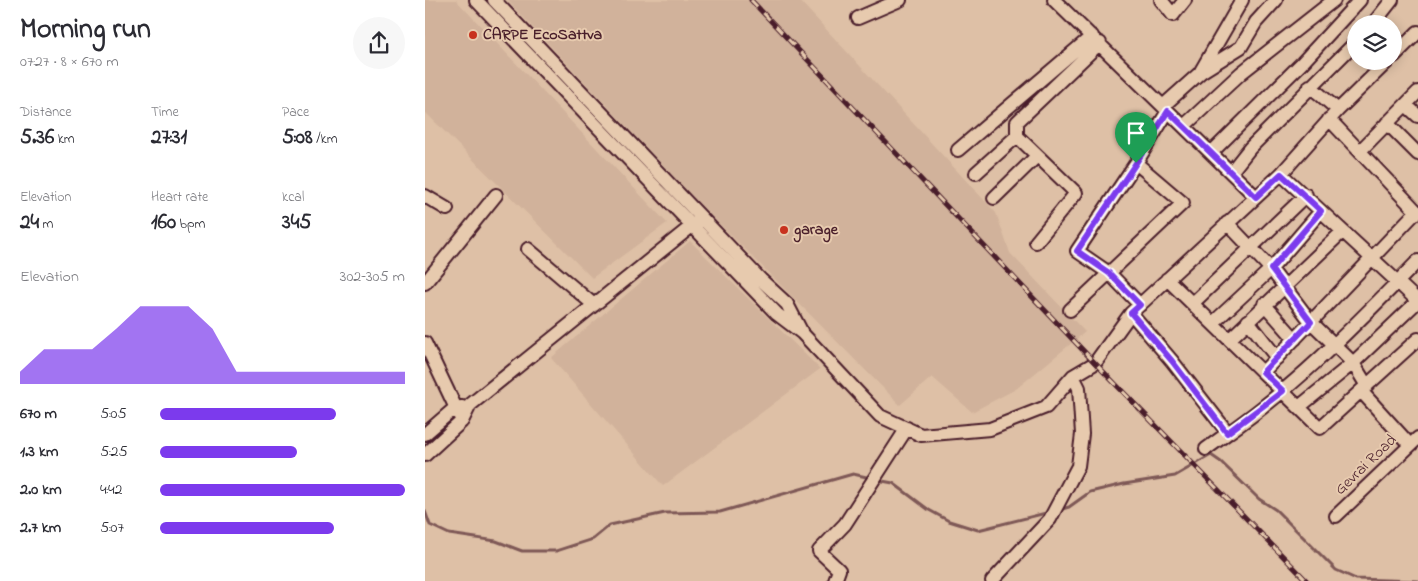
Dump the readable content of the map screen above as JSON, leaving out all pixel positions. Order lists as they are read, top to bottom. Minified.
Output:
{"streets":{"street":["Gevrai Road"]},"places":["CARPE EcoSattva","garage"],"page":{"heading":["Morning run","07:27 · 8 × 670 m"],"stats":[["Distance","5.36 km"],["Time","27:31"],["Pace","5:08 /km"],["Elevation","24 m"],["Heart rate","160 bpm"],["kcal","345"]],"chart":["Elevation","302–305 m"],"list":[{"name":"670 m","note":"5:05"},{"name":"1.3 km","note":"5:25"},{"name":"2.0 km","note":"4:42"},{"name":"2.7 km","note":"5:07"}]}}
